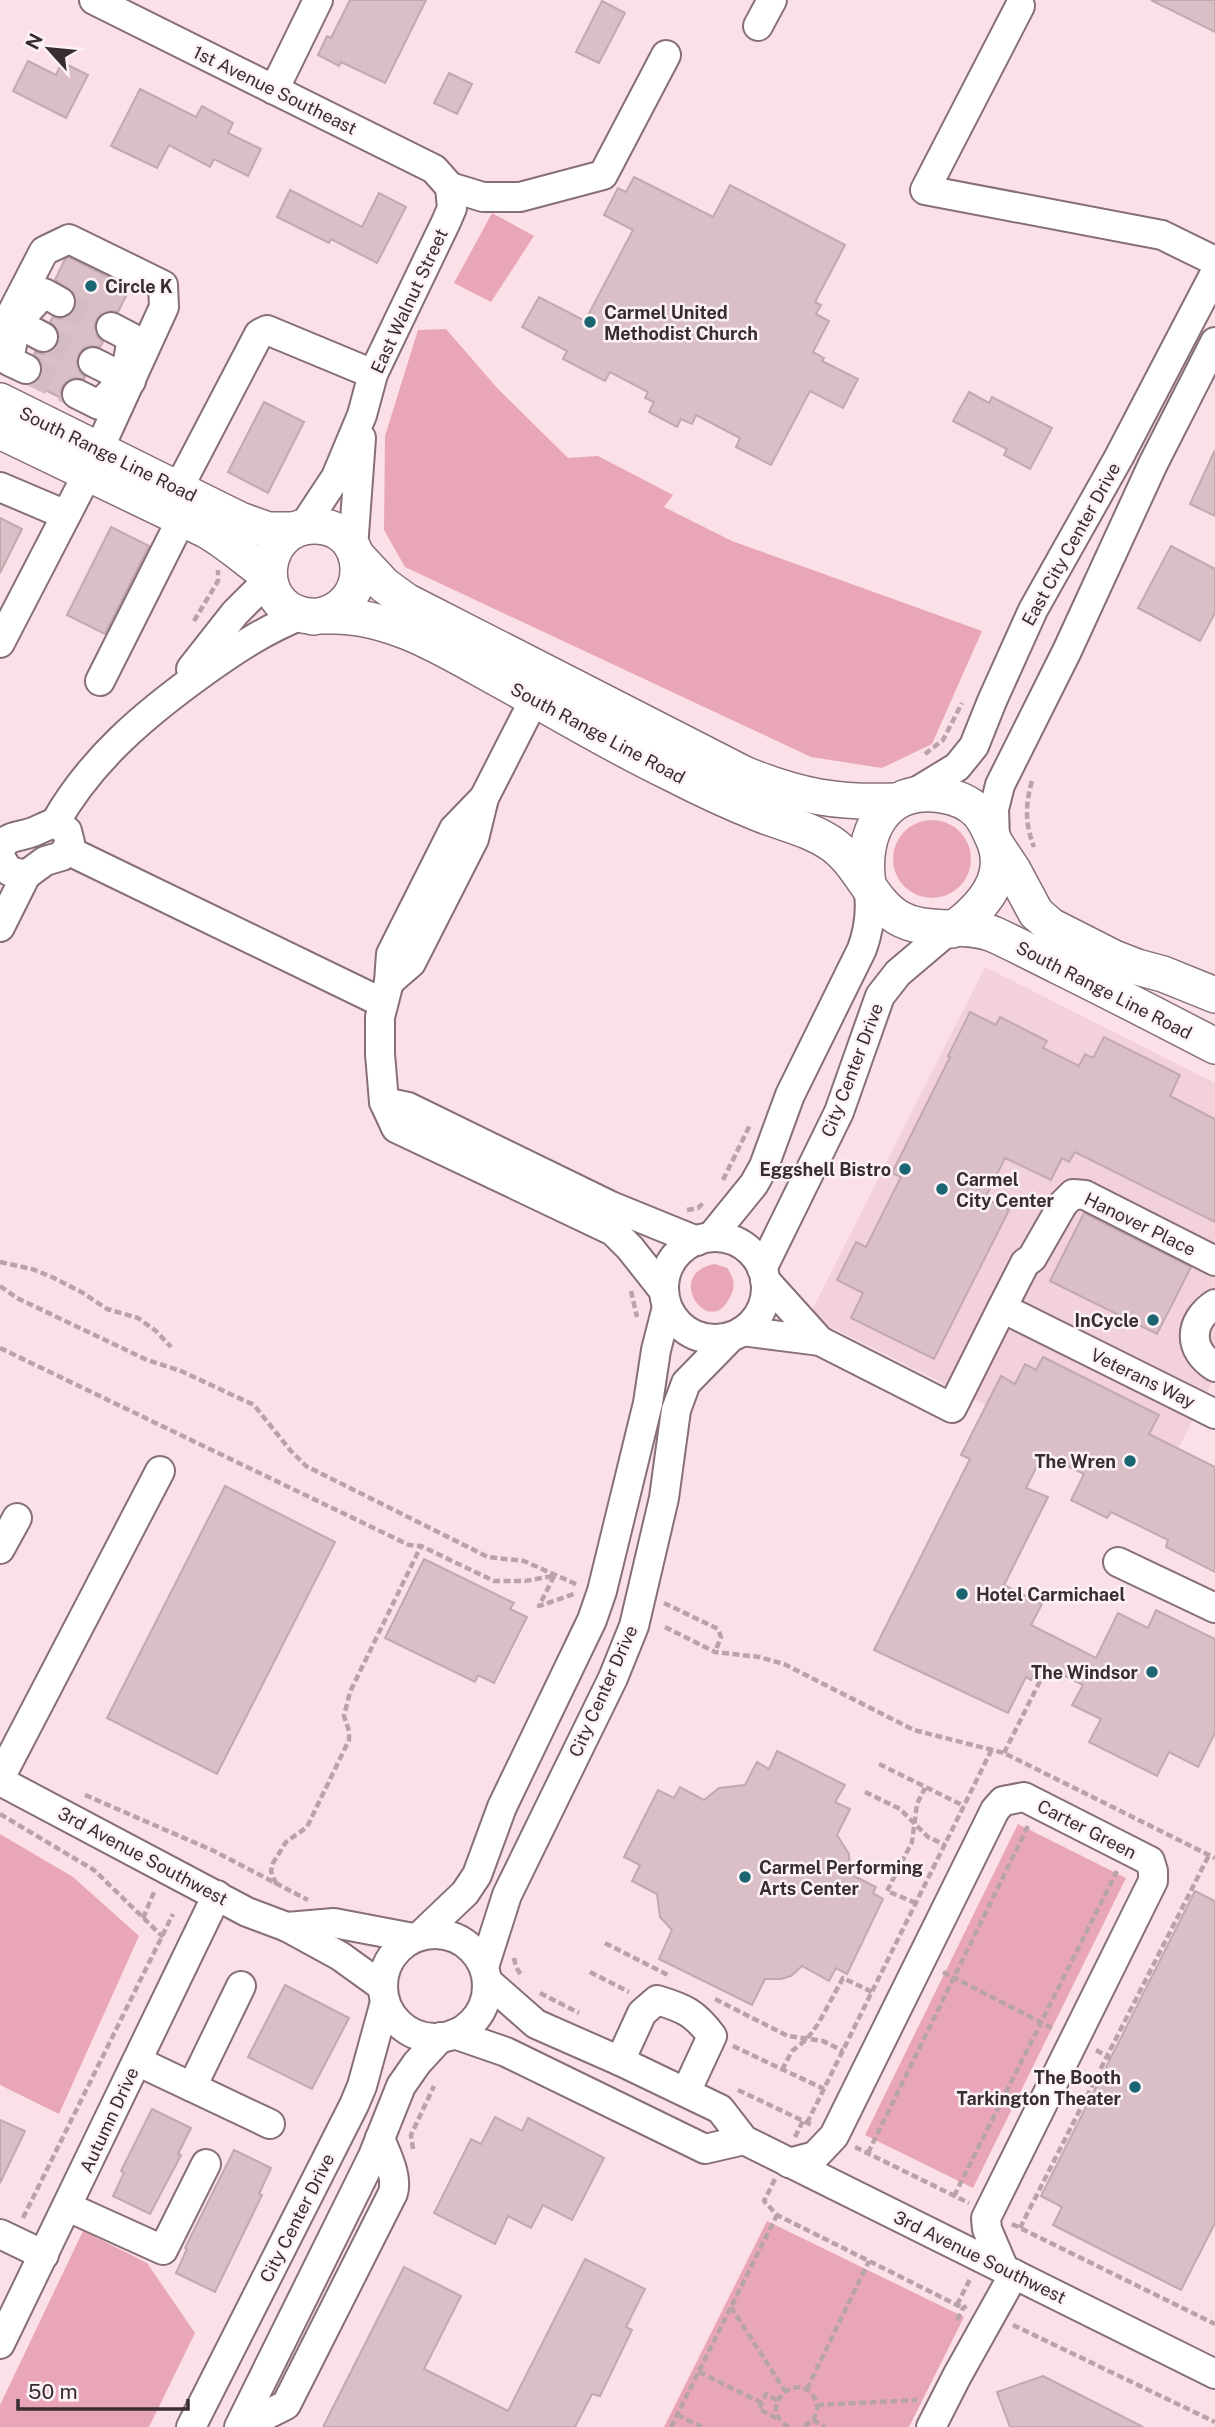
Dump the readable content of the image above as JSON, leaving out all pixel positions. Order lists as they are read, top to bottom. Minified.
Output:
{"streets":{"main road":["South Range Line Road"],"street":["1st Avenue Southeast","East Walnut Street","East City Center Drive","City Center Drive","Hanover Place","Veterans Way","Carter Green","3rd Avenue Southwest","Autumn Drive"]},"crossings":[["1st Avenue Southeast","East Walnut Street"],["East Walnut Street","South Range Line Road"],["South Range Line Road","East City Center Drive"],["South Range Line Road","City Center Drive"],["East City Center Drive","City Center Drive"],["City Center Drive","3rd Avenue Southwest"],["Hanover Place","Veterans Way"],["Carter Green","3rd Avenue Southwest"],["3rd Avenue Southwest","Autumn Drive"]],"places":["Circle K","Carmel United Methodist Church","Eggshell Bistro","Carmel City Center","InCycle","The Wren","Hotel Carmichael","The Windsor","Carmel Performing Arts Center","The Booth Tarkington Theater"],"scale_bar":"50 m","north":"top left"}
